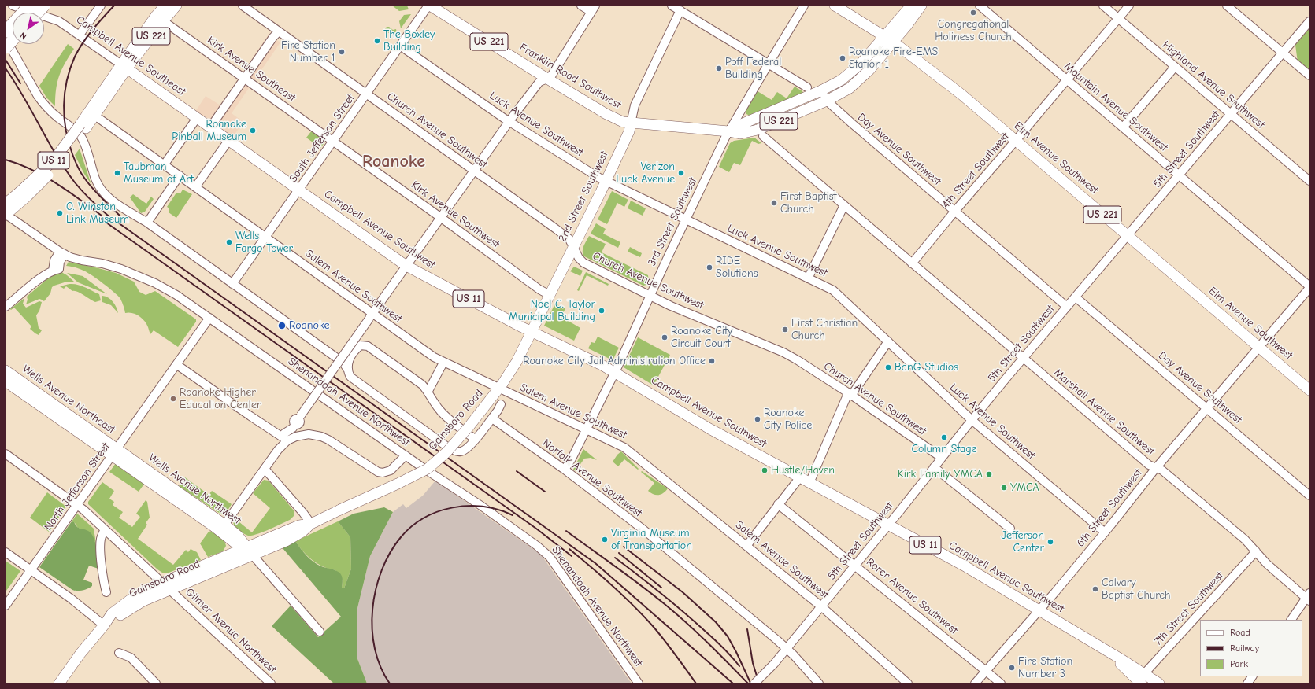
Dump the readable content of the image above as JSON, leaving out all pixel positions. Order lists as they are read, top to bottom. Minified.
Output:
{"streets":{"main road":["US 221","Campbell Avenue Southeast","Franklin Road Southwest","Elm Avenue Southwest","US 11","2nd Street Southwest","Campbell Avenue Southwest","Wells Avenue Northeast","Gainsboro Road","Wells Avenue Northwest"],"street":["Kirk Avenue Southeast","Highland Avenue Southwest","Mountain Avenue Southwest","Luck Avenue Southwest","Church Avenue Southwest","South Jefferson Street","Day Avenue Southwest","5th Street Southwest","4th Street Southwest","Kirk Avenue Southwest","3rd Street Southwest","Salem Avenue Southwest","Shenandoah Avenue Northwest","Marshall Avenue Southwest","Norfolk Avenue Southwest","North Jefferson Street","6th Street Southwest","Rorer Avenue Southwest","7th Street Southwest","Gilmer Avenue Northwest"]},"crossings":[["US 221","Campbell Avenue Southeast"],["US 221","Kirk Avenue Southeast"],["US 221","US 11"],["Campbell Avenue Southeast","US 11"],["Kirk Avenue Southeast","South Jefferson Street"],["Kirk Avenue Southeast","Kirk Avenue Southwest"],["Franklin Road Southwest","South Jefferson Street"],["Franklin Road Southwest","Day Avenue Southwest"],["Franklin Road Southwest","Elm Avenue Southwest"],["Franklin Road Southwest","2nd Street Southwest"],["Franklin Road Southwest","3rd Street Southwest"],["Highland Avenue Southwest","5th Street Southwest"],["Highland Avenue Southwest","4th Street Southwest"],["Mountain Avenue Southwest","5th Street Southwest"],["Mountain Avenue Southwest","4th Street Southwest"],["Mountain Avenue Southwest","6th Street Southwest"],["Luck Avenue Southwest","South Jefferson Street"],["Luck Avenue Southwest","5th Street Southwest"],["Luck Avenue Southwest","2nd Street Southwest"],["Luck Avenue Southwest","3rd Street Southwest"],["Luck Avenue Southwest","6th Street Southwest"],["Church Avenue Southwest","South Jefferson Street"],["Church Avenue Southwest","5th Street Southwest"],["Church Avenue Southwest","2nd Street Southwest"],["Church Avenue Southwest","3rd Street Southwest"],["South Jefferson Street","US 11"],["South Jefferson Street","Kirk Avenue Southwest"],["South Jefferson Street","Campbell Avenue Southwest"],["South Jefferson Street","Salem Avenue Southwest"],["Day Avenue Southwest","5th Street Southwest"],["Day Avenue Southwest","4th Street Southwest"],["Day Avenue Southwest","6th Street Southwest"],["5th Street Southwest","Elm Avenue Southwest"],["5th Street Southwest","Campbell Avenue Southwest"],["5th Street Southwest","Salem Avenue Southwest"],["5th Street Southwest","Marshall Avenue Southwest"],["5th Street Southwest","Norfolk Avenue Southwest"],["5th Street Southwest","Rorer Avenue Southwest"],["Elm Avenue Southwest","4th Street Southwest"],["Elm Avenue Southwest","6th Street Southwest"],["US 11","Campbell Avenue Southwest"],["US 11","Salem Avenue Southwest"],["US 11","Shenandoah Avenue Northwest"],["4th Street Southwest","Marshall Avenue Southwest"],["2nd Street Southwest","Kirk Avenue Southwest"],["2nd Street Southwest","Campbell Avenue Southwest"],["2nd Street Southwest","Salem Avenue Southwest"],["2nd Street Southwest","Gainsboro Road"],["3rd Street Southwest","Campbell Avenue Southwest"],["3rd Street Southwest","Salem Avenue Southwest"],["3rd Street Southwest","Norfolk Avenue Southwest"],["Campbell Avenue Southwest","6th Street Southwest"],["Campbell Avenue Southwest","7th Street Southwest"],["Salem Avenue Southwest","Gainsboro Road"],["Wells Avenue Northeast","North Jefferson Street"],["Wells Avenue Northeast","Wells Avenue Northwest"],["Shenandoah Avenue Northwest","North Jefferson Street"],["Marshall Avenue Southwest","6th Street Southwest"],["Marshall Avenue Southwest","7th Street Southwest"],["Gainsboro Road","Wells Avenue Northwest"],["Gainsboro Road","Gilmer Avenue Northwest"],["North Jefferson Street","Wells Avenue Northwest"],["North Jefferson Street","Gilmer Avenue Northwest"],["6th Street Southwest","Rorer Avenue Southwest"]],"districts":["Roanoke"],"places":["Congregational Holiness Church","The Boxley Building","Fire Station Number 1","Roanoke Fire-EMS Station 1","Poff Federal Building","Roanoke Pinball Museum","Taubman Museum of Art","Verizon Luck Avenue","First Baptist Church","O. Winston Link Museum","Wells Fargo Tower","RIDE Solutions","Noel C. Taylor Municipal Building","Roanoke","First Christian Church","Roanoke City Circuit Court","Roanoke City Jail Administration Office","BanG Studios","Roanoke Higher Education Center","Roanoke City Police","Column Stage","Hustle/Haven","Kirk Family YMCA","YMCA","Virginia Museum of Transportation","Jefferson Center","Calvary Baptist Church","Fire Station Number 3"],"legend":["Road","Railway","Park"],"north":"bottom left"}
